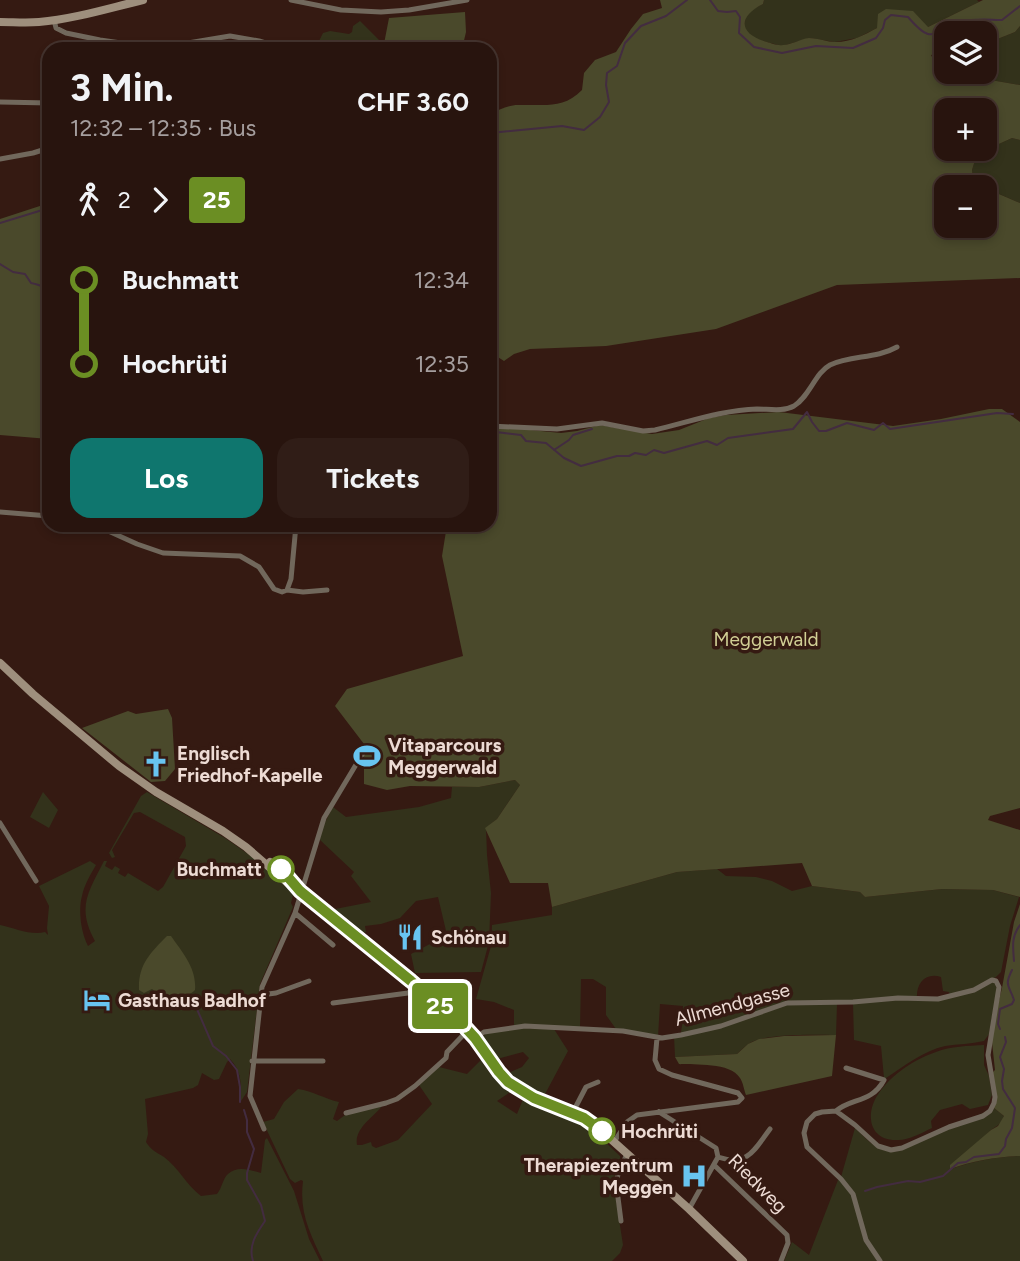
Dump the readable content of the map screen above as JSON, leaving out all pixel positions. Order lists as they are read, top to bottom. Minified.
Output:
{"streets":{"street":["Allmendgasse","Riedweg"]},"parks":["Meggerwald"],"places":{"sports":["Vitaparcours Meggerwald"],"church":["Englisch Friedhof-Kapelle"],"other":["Buchmatt","Hochrüti"],"restaurant":["Schönau"],"hotel":["Gasthaus Badhof"],"hospital":["Therapiezentrum Meggen"]},"lines":["bus line 25"],"page":{"on_map":"25","map_buttons":["+","−"],"heading":["3 Min.","12:32 – 12:35 · Bus","CHF 3.60"],"legs":["2","25"],"list":[{"name":"Buchmatt","value":"12:34"},{"name":"Hochrüti","value":"12:35"}],"buttons":["Los","Tickets"]}}
